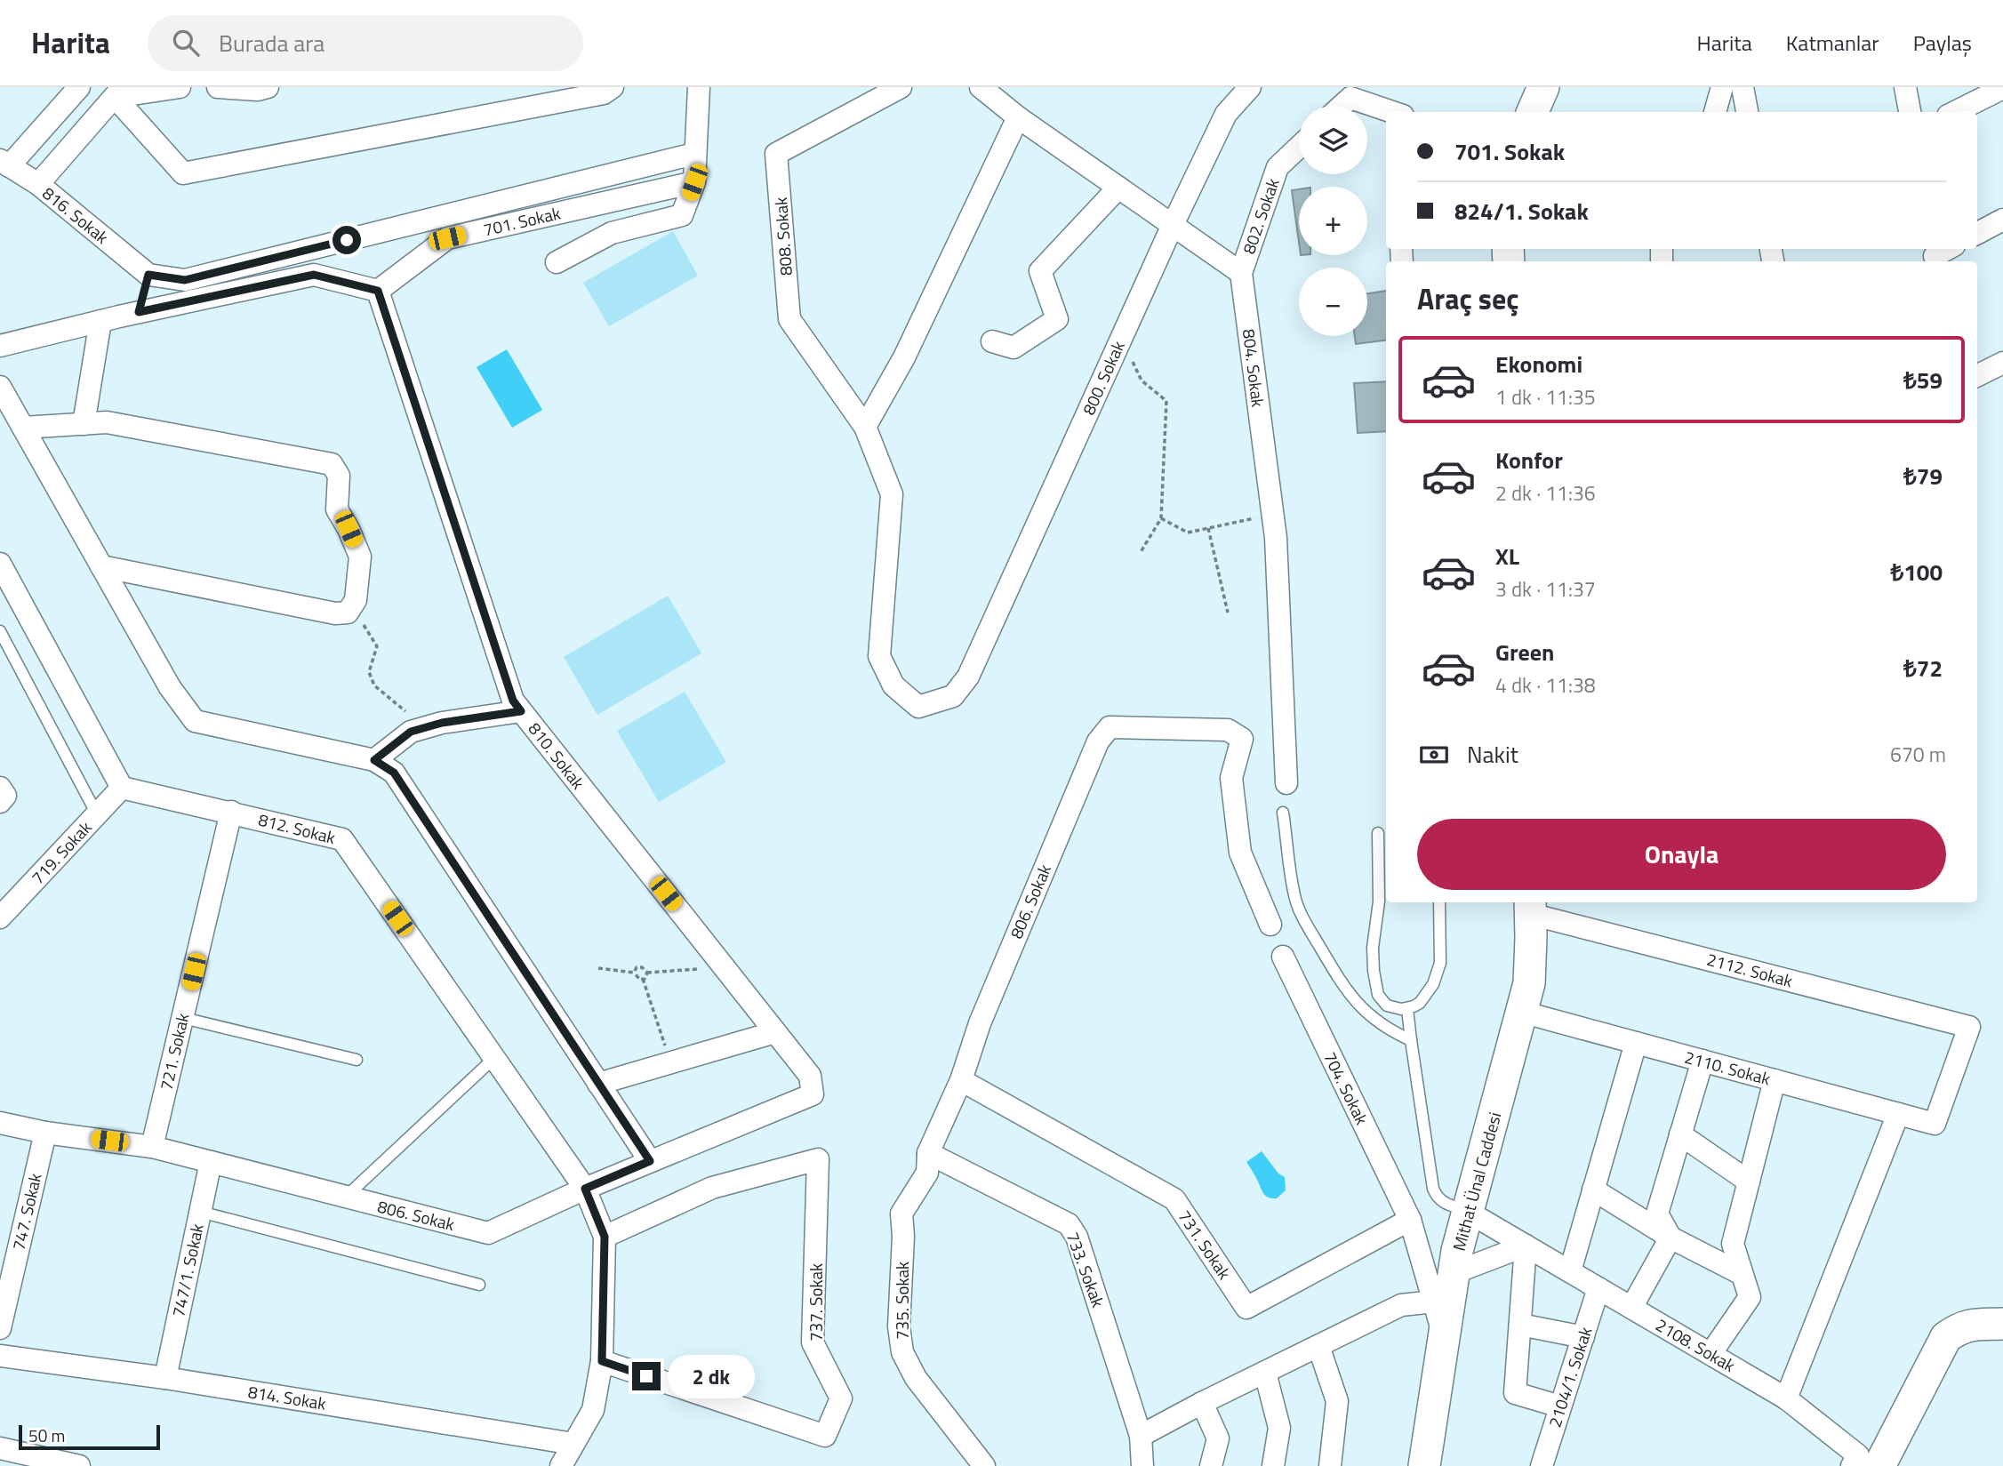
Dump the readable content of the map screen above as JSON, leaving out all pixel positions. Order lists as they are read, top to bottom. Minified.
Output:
{"streets":{"main road":["Mithat Ünal Caddesi"],"street":["816. Sokak","802. Sokak","701. Sokak","808. Sokak","804. Sokak","800. Sokak","810. Sokak","812. Sokak","719. Sokak","806. Sokak","2112. Sokak","721. Sokak","2110. Sokak","704. Sokak","747. Sokak","731. Sokak","733. Sokak","747/1. Sokak","735. Sokak","737. Sokak","2108. Sokak","2104/1. Sokak","814. Sokak"]},"crossings":[["816. Sokak","701. Sokak"],["802. Sokak","804. Sokak"],["701. Sokak","810. Sokak"],["808. Sokak","800. Sokak"],["810. Sokak","806. Sokak"],["812. Sokak","719. Sokak"],["812. Sokak","806. Sokak"],["812. Sokak","721. Sokak"],["812. Sokak","737. Sokak"],["806. Sokak","721. Sokak"],["806. Sokak","747. Sokak"],["806. Sokak","731. Sokak"],["806. Sokak","733. Sokak"],["806. Sokak","747/1. Sokak"],["806. Sokak","735. Sokak"],["2112. Sokak","2110. Sokak"],["2112. Sokak","Mithat Ünal Caddesi"],["2110. Sokak","Mithat Ünal Caddesi"],["704. Sokak","Mithat Ünal Caddesi"],["704. Sokak","731. Sokak"],["Mithat Ünal Caddesi","2108. Sokak"],["733. Sokak","735. Sokak"],["747/1. Sokak","814. Sokak"],["2108. Sokak","2104/1. Sokak"]],"scale_bar":"50 m","page":{"header":"Harita","search":"Burada ara","nav":["Harita","Katmanlar","Paylaş"],"map_buttons":["+","−"],"banner":["701. Sokak","824/1. Sokak"],"heading":"Araç seç","list":[{"name":"Ekonomi","note":"1 dk · 11:35","value":"₺59"},{"name":"Konfor","note":"2 dk · 11:36","value":"₺79"},{"name":"XL","note":"3 dk · 11:37","value":"₺100"},{"name":"Green","note":"4 dk · 11:38","value":"₺72"}],"pay":["Nakit","670 m"],"buttons":"Onayla","bubble":"2 dk","scale":"50 m"}}
